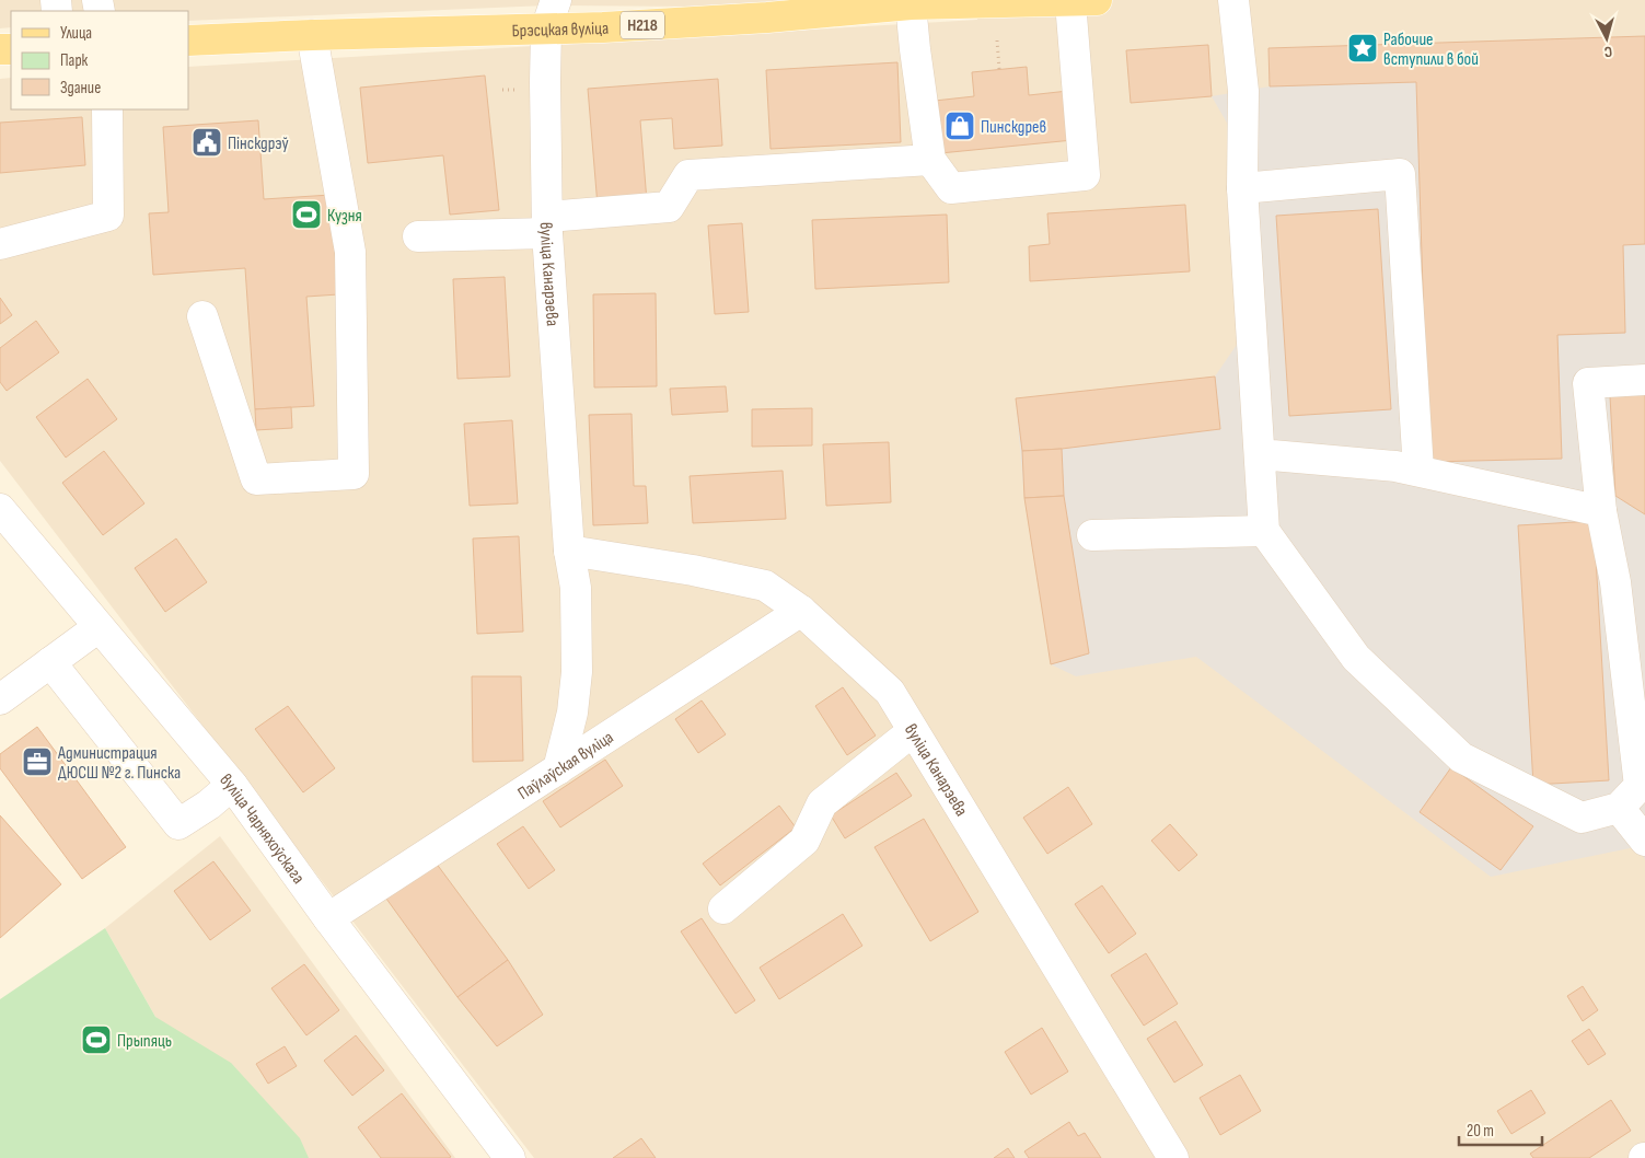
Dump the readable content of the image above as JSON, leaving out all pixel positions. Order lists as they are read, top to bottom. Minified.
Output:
{"streets":{"main road":["Н218","Брэсцкая вуліца"],"street":["вуліца Канарэева","Паўлаўская вуліца","вуліца Чарняхоўскага"]},"crossings":[["Брэсцкая вуліца","вуліца Канарэева"],["вуліца Канарэева","Паўлаўская вуліца"],["Паўлаўская вуліца","вуліца Чарняхоўскага"]],"places":{"place":["Рабочие вступили в бой"],"shop":["Пинскдрев"],"public building":["Пінскдрэў"],"sports":["Кузня","Прыпяць"],"office":["Администрация ДЮСШ №2 г. Пинска"]},"legend":["Улица","Парк","Здание"],"scale_bar":"20 m","north":"bottom"}
